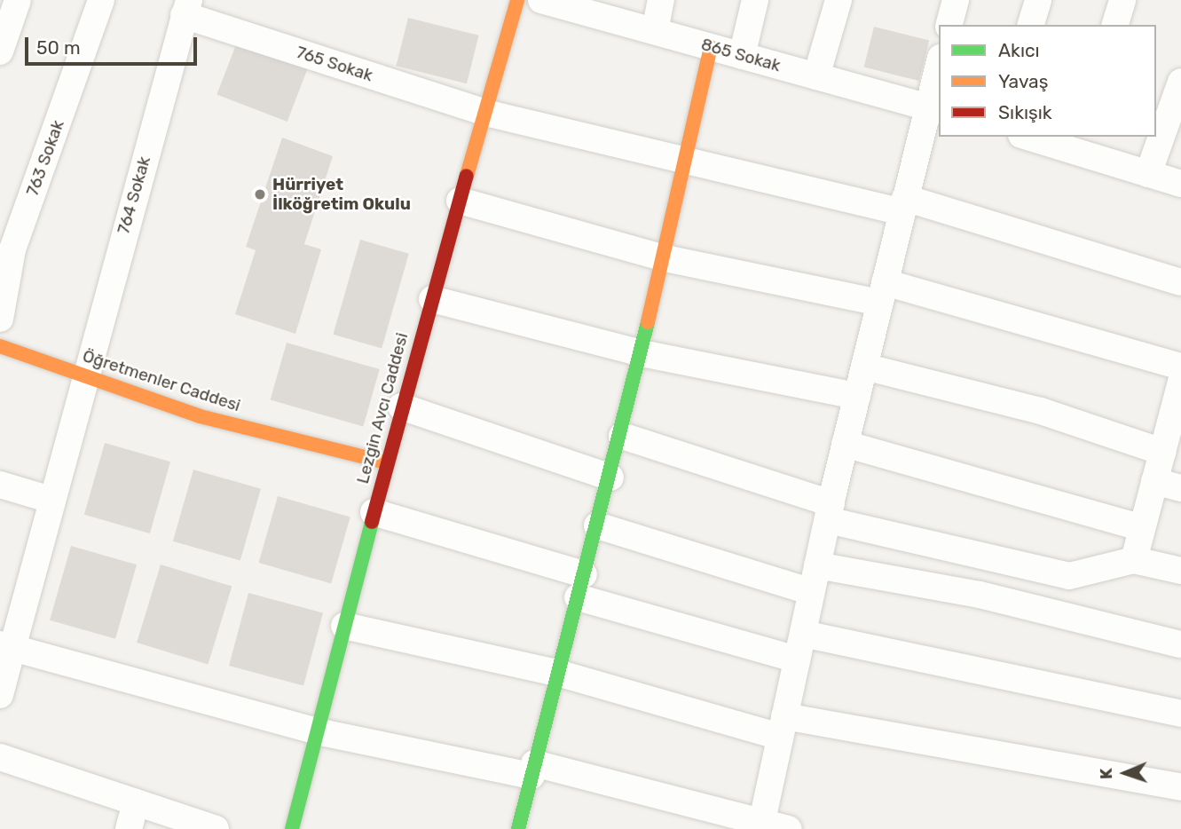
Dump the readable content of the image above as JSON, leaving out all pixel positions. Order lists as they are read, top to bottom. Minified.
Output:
{"streets":{"street":["865 Sokak","765 Sokak","763 Sokak","764 Sokak","Öğretmenler Caddesi","Lezgin Avcı Caddesi"]},"crossings":[["765 Sokak","764 Sokak"],["765 Sokak","Lezgin Avcı Caddesi"],["764 Sokak","Öğretmenler Caddesi"],["Öğretmenler Caddesi","Lezgin Avcı Caddesi"]],"places":["Hürriyet İlköğretim Okulu"],"legend":["Akıcı","Yavaş","Sıkışık"],"scale_bar":"50 m","north":"left"}
